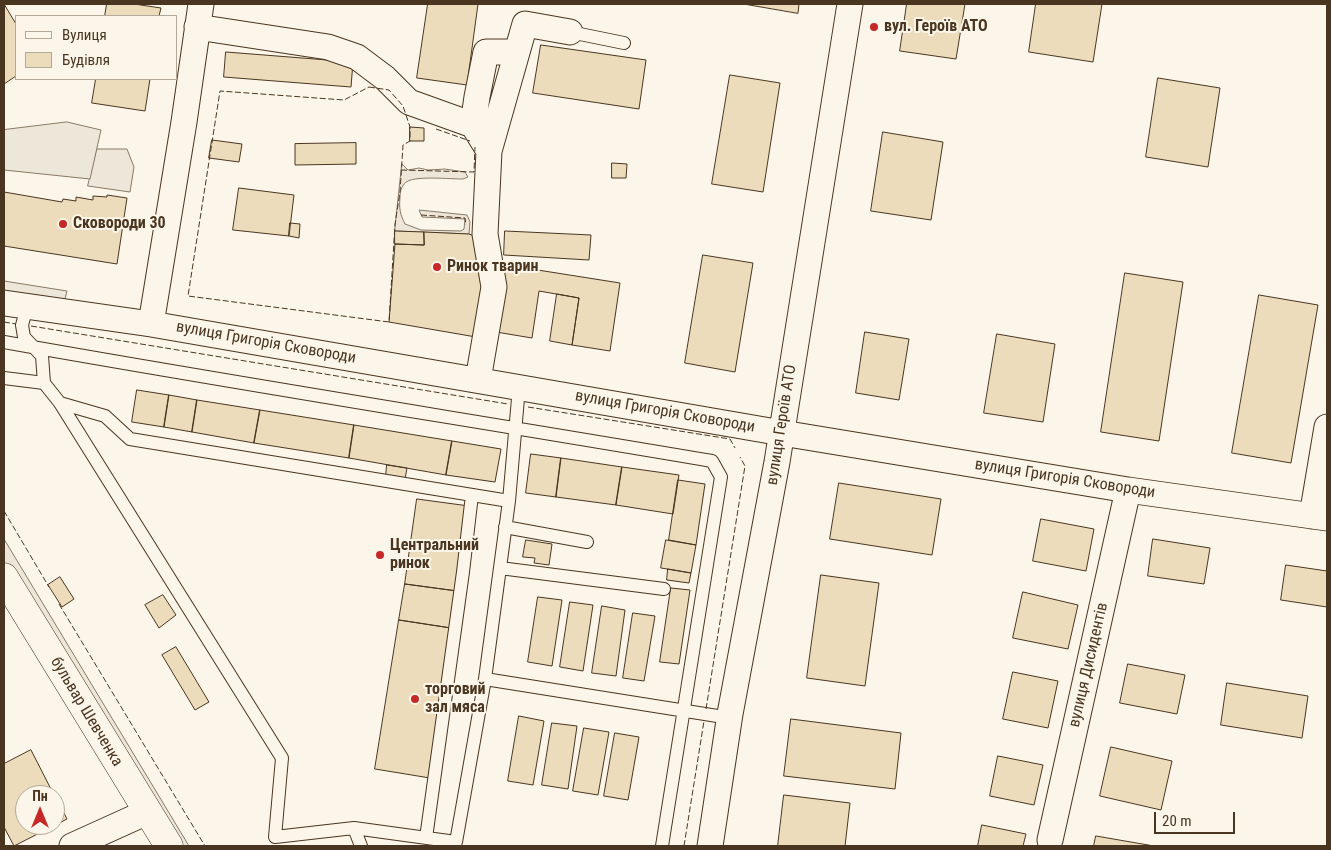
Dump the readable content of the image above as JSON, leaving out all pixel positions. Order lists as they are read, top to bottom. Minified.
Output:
{"streets":{"street":["вулиця Григорія Сковороди","вулиця Героїв АТО","вулиця Дисидентів","бульвар Шевченка"]},"crossings":[["вулиця Григорія Сковороди","вулиця Героїв АТО"],["вулиця Григорія Сковороди","вулиця Дисидентів"]],"places":["вул. Героїв АТО","Сковороди 30","Ринок тварин","Центральний ринок","торговий зал мяса"],"legend":["Вулиця","Будівля"],"scale_bar":"20 m","north":"top"}
